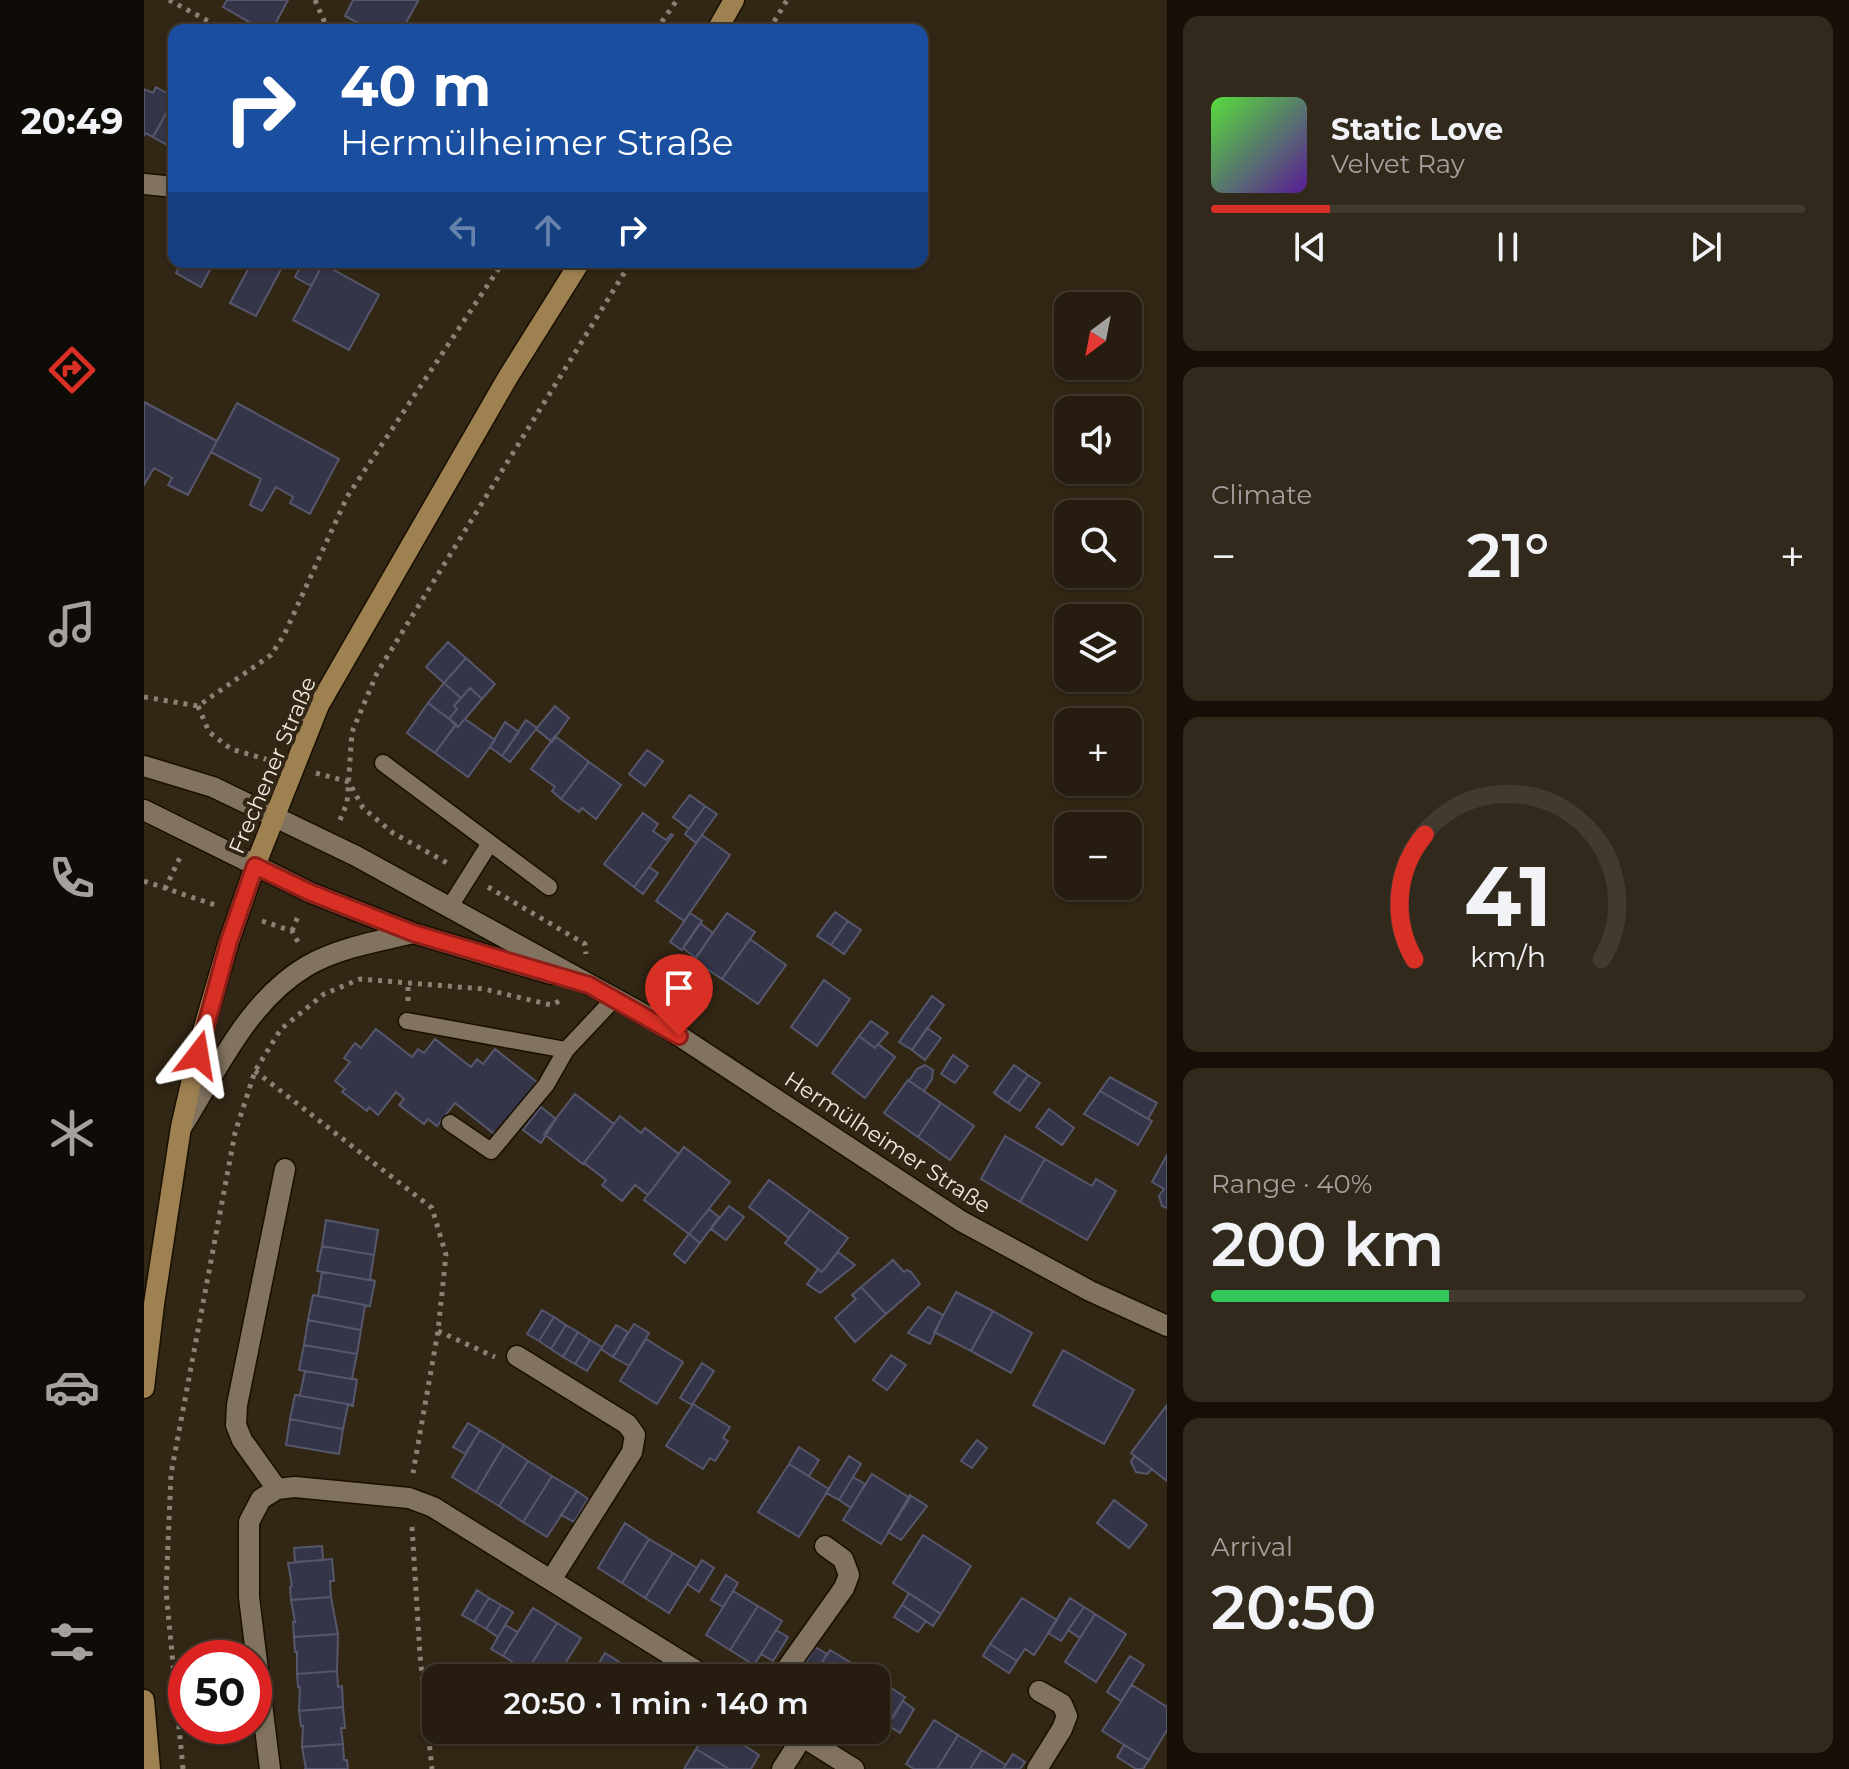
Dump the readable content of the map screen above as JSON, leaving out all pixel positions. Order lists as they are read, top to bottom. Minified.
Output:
{"streets":{"main road":["Frechener Straße"],"street":["Hermülheimer Straße"]},"crossings":[["Frechener Straße","Hermülheimer Straße"]],"north":"bottom left","page":{"tabs":"20:49","turn":["40 m","Hermülheimer Straße"],"song":["Static Love","Velvet Ray"],"map_buttons":["+","−"],"tile":["Climate",["Range · 40%","200 km"],["Arrival","20:50"]],"heat":["−","21°","+"],"limit":"50","trip":"20:50 · 1 min · 140 m","gauge":["41","km/h"]}}
